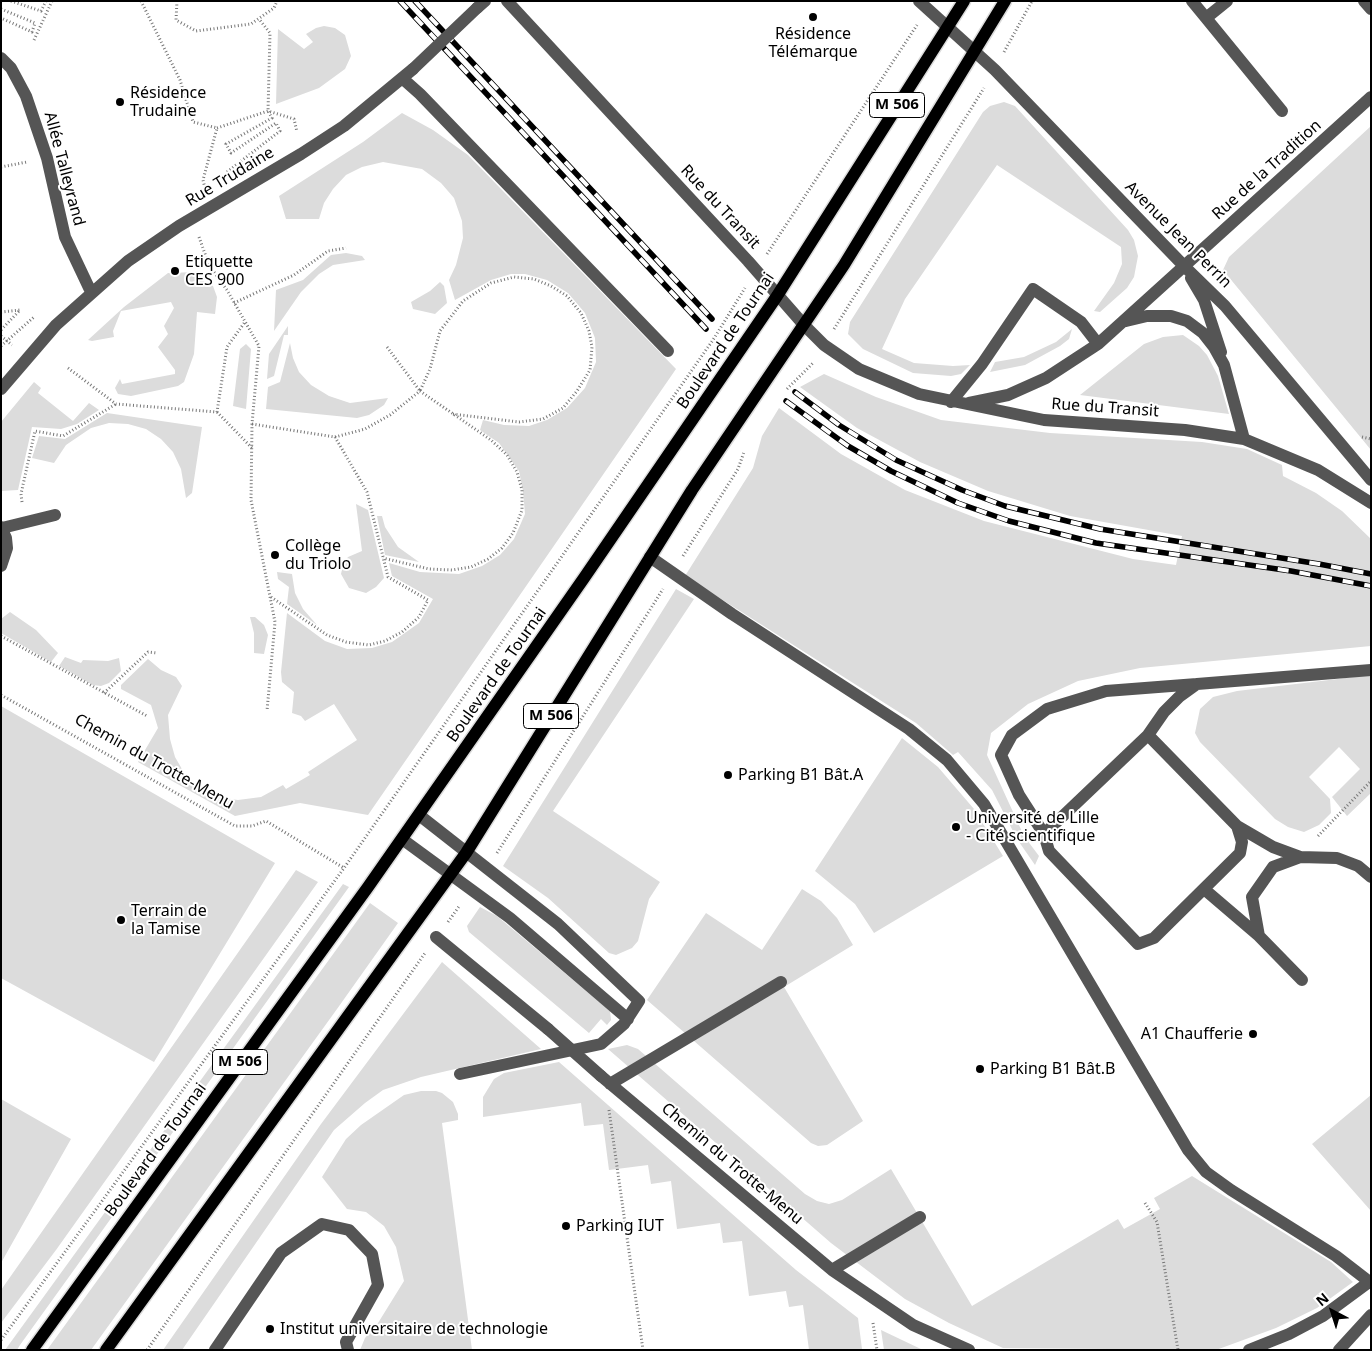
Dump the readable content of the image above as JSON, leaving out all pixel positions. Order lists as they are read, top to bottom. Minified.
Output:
{"streets":{"main road":["M 506","Boulevard de Tournai"],"street":["Allée Talleyrand","Rue de la Tradition","Rue Trudaine","Rue du Transit","Avenue Jean Perrin","Chemin du Trotte-Menu"]},"crossings":[["M 506","Rue du Transit"],["M 506","Avenue Jean Perrin"],["Allée Talleyrand","Rue Trudaine"],["Rue de la Tradition","Rue du Transit"],["Rue de la Tradition","Avenue Jean Perrin"],["Rue du Transit","Avenue Jean Perrin"],["Rue du Transit","Boulevard de Tournai"],["Avenue Jean Perrin","Boulevard de Tournai"],["Boulevard de Tournai","Chemin du Trotte-Menu"]],"places":["Résidence Télémarque","Résidence Trudaine","Etiquette CES 900","Collège du Triolo","Parking B1 Bât.A","Université de Lille ‐ Cité scientifique","Terrain de la Tamise","A1 Chaufferie","Parking B1 Bât.B","Parking IUT","Institut universitaire de technologie"],"north":"top left"}
